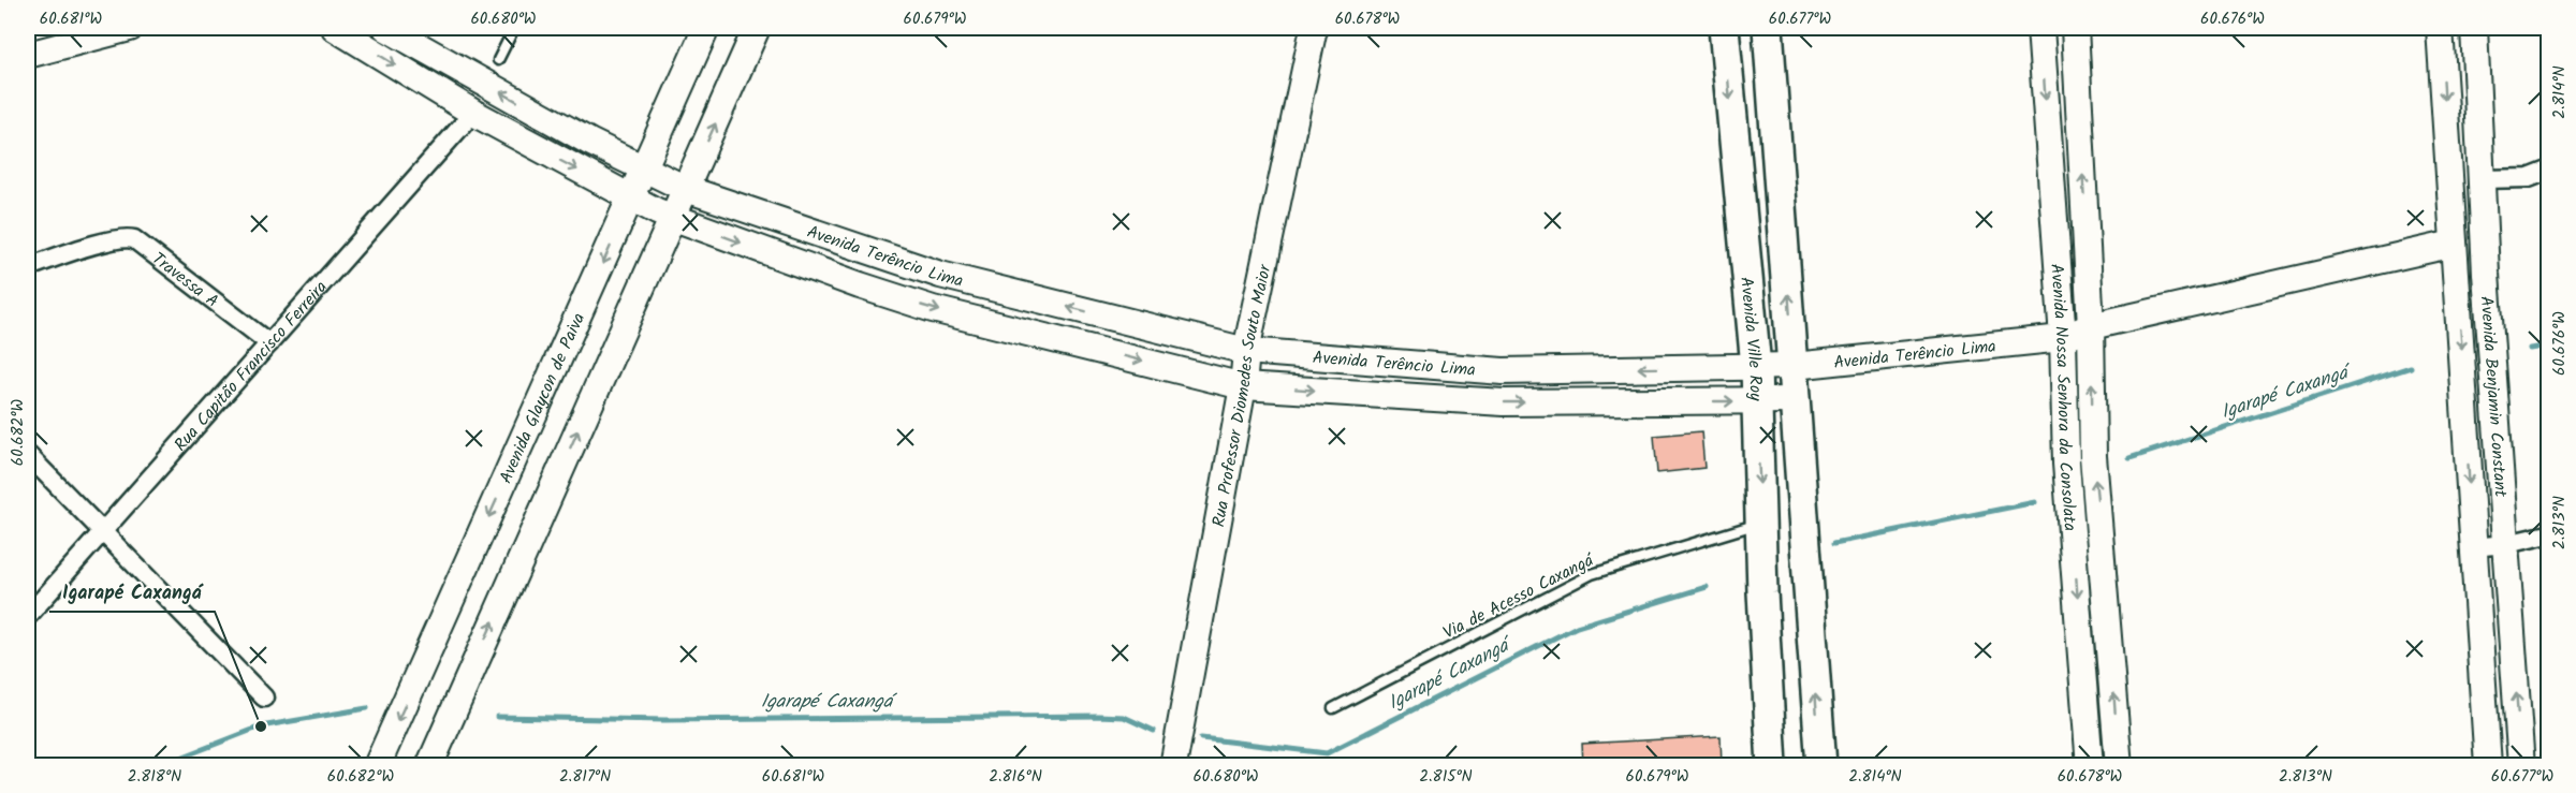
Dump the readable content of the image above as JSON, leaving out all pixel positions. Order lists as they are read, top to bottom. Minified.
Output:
{"streets":{"main road":["Avenida Terêncio Lima","Avenida Ville Roy","Rua Professor Diomedes Souto Maior","Avenida Glaycon de Paiva","Avenida Nossa Senhora da Consolata","Avenida Benjamin Constant"],"street":["Travessa A","Rua Capitão Francisco Ferreira"],"lane":["Via de Acesso Caxangá"]},"crossings":[["Avenida Terêncio Lima","Avenida Ville Roy"],["Avenida Terêncio Lima","Rua Capitão Francisco Ferreira"],["Avenida Terêncio Lima","Rua Professor Diomedes Souto Maior"],["Avenida Terêncio Lima","Avenida Glaycon de Paiva"],["Avenida Terêncio Lima","Avenida Nossa Senhora da Consolata"],["Avenida Terêncio Lima","Avenida Benjamin Constant"],["Travessa A","Rua Capitão Francisco Ferreira"],["Avenida Ville Roy","Via de Acesso Caxangá"]],"water":["Igarapé Caxangá"],"places":["Igarapé Caxangá"],"coordinates":["60.681°W","60.680°W","60.679°W","60.678°W","60.677°W","60.676°W","2.814°N","60.682°W","2.813°N","2.818°N","2.817°N","2.816°N","2.815°N"]}
